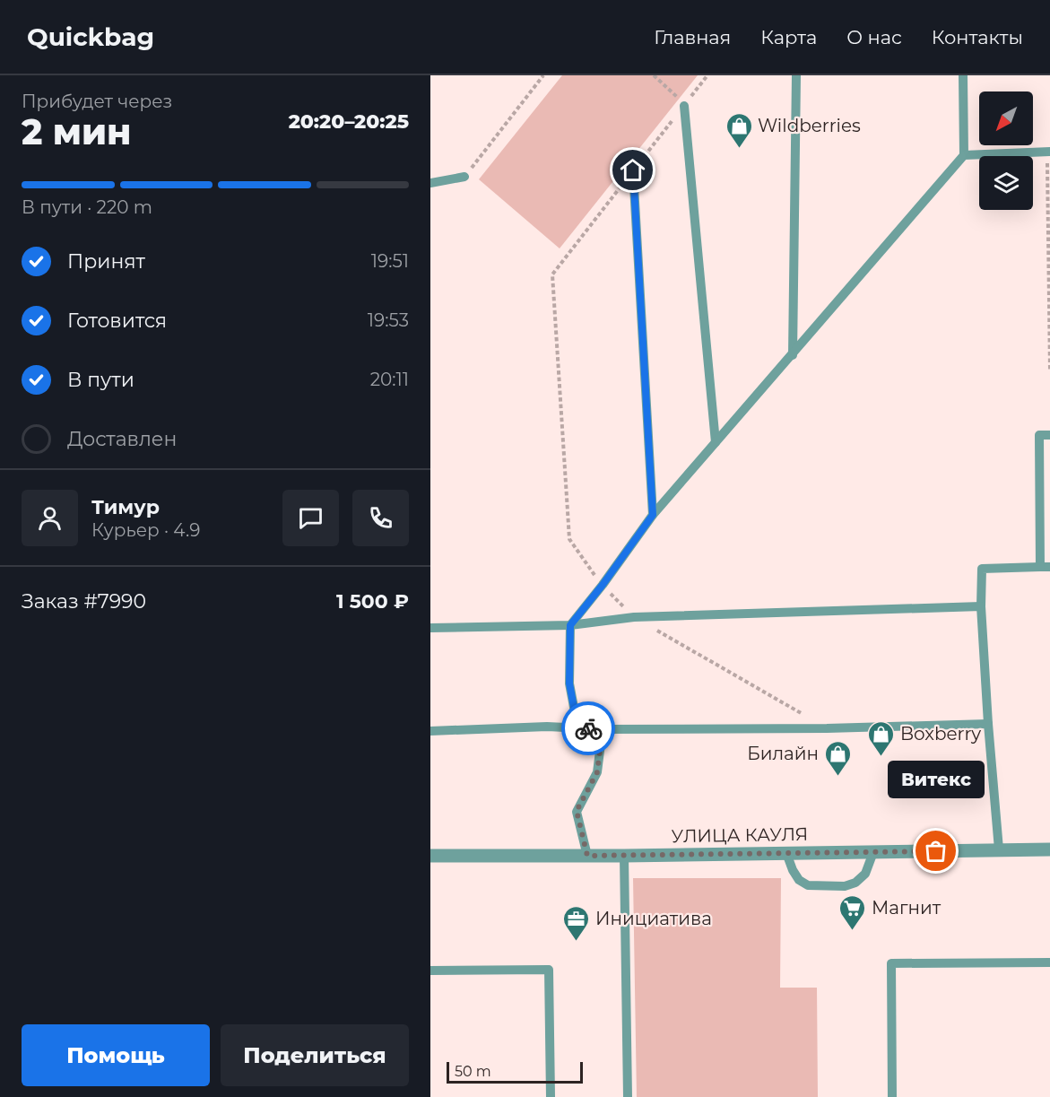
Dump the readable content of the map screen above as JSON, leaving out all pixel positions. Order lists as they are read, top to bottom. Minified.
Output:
{"streets":{"street":["УЛИЦА КАУЛЯ"]},"places":{"shop":["Wildberries","Boxberry","Билайн"],"other":["Витекс"],"supermarket":["Магнит"],"office":["Инициатива"]},"scale_bar":"50 m","north":"bottom left","page":{"header":"Quickbag","nav":["Главная","Карта","О нас","Контакты"],"heading":["2 мин","Прибудет через","20:20–20:25"],"panel":["Тимур","Курьер · 4.9","Заказ #7990","1 500 ₽"],"bar":"В пути · 220 m","list":[["Принят","19:51"],["Готовится","19:53"],["В пути","20:11"],"Доставлен"],"bubble":"Витекс","buttons":["Помощь","Поделиться"],"scale":"50 m"}}
